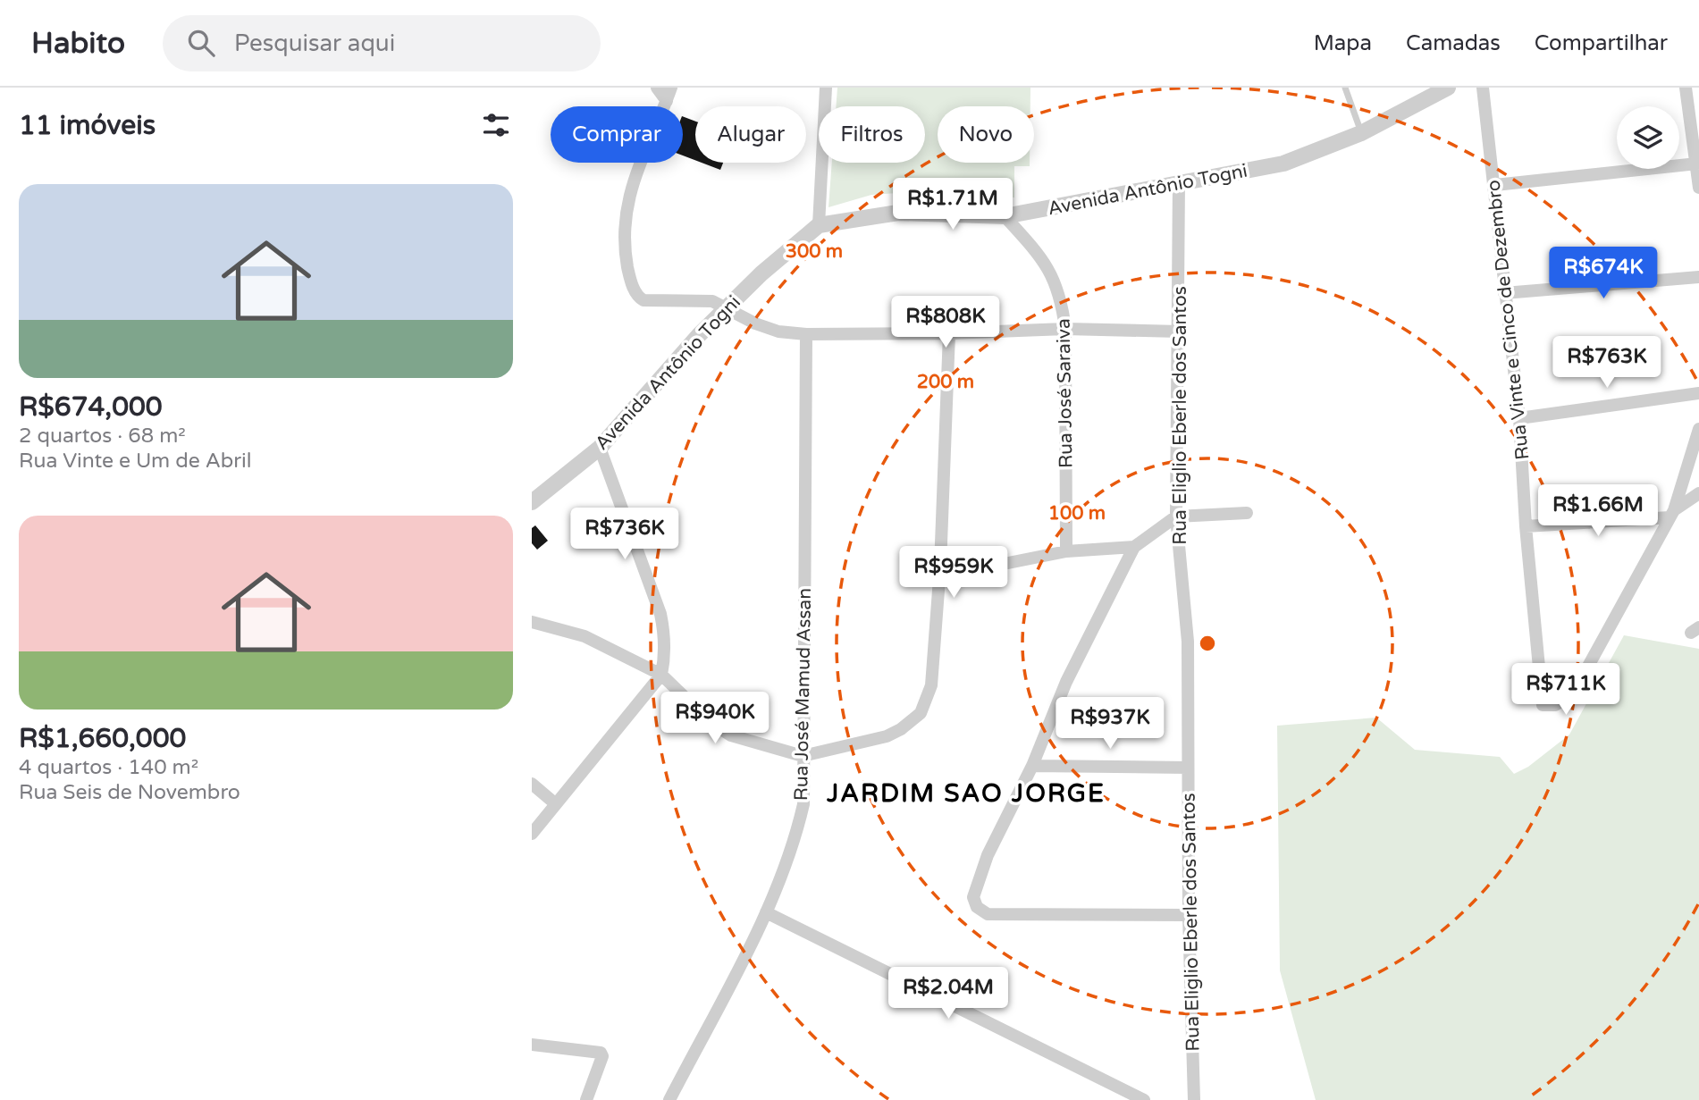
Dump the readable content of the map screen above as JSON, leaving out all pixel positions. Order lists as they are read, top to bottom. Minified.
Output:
{"streets":{"street":["Avenida Antônio Togni","Rua Vinte e Cinco de Dezembro","Rua José Saraiva","Rua Eliglio Eberle dos Santos","Rua José Mamud Assan"]},"crossings":[["Avenida Antônio Togni","Rua José Saraiva"],["Avenida Antônio Togni","Rua Eliglio Eberle dos Santos"]],"districts":["JARDIM SAO JORGE"],"page":{"header":"Habito","search":"Pesquisar aqui","nav":["Mapa","Camadas","Compartilhar"],"heading":"11 imóveis","chip":["Comprar","Alugar","Filtros","Novo"],"list":[{"name":"R$674,000","note":"2 quartos · 68 m² · Rua Vinte e Um de Abril"},{"name":"R$1,660,000","note":"4 quartos · 140 m² · Rua Seis de Novembro"}],"price":["R$1.71M","R$674K","R$808K","R$763K","R$1.66M","R$736K","R$959K","R$711K","R$940K","R$937K","R$2.04M"]},"rings":["300 m","200 m","100 m"]}
